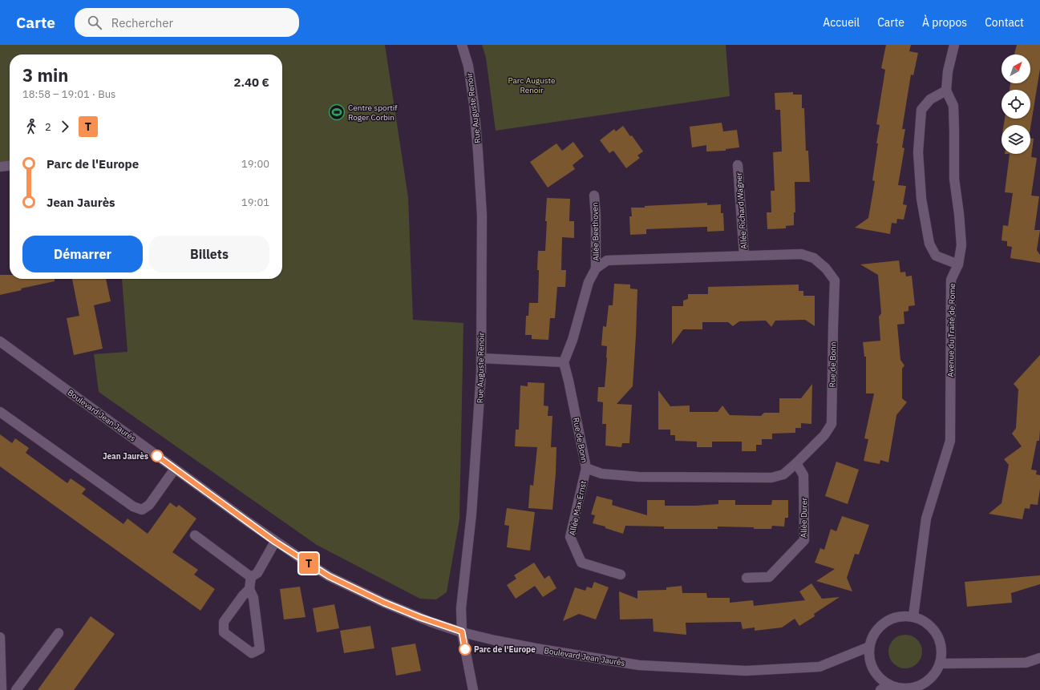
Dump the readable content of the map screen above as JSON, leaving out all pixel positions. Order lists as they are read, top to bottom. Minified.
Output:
{"streets":{"street":["Rue Auguste Renoir","Allée Richard Wagner","Allée Beethoven","Avenue du Traité de Rome","Rue de Bonn","Boulevard Jean Jaurès","Allée Max Ernst","Allée Durer"]},"crossings":[["Rue Auguste Renoir","Boulevard Jean Jaurès"],["Allée Richard Wagner","Rue de Bonn"],["Allée Beethoven","Rue de Bonn"],["Avenue du Traité de Rome","Boulevard Jean Jaurès"],["Rue de Bonn","Allée Max Ernst"],["Rue de Bonn","Allée Durer"]],"parks":["Parc Auguste Renoir"],"places":{"sports":["Centre sportif Roger Corbin"],"other":["Jean Jaurès","Parc de l'Europe"]},"lines":["bus line T"],"north":"top right","page":{"header":"Carte","search":"Rechercher","nav":["Accueil","Carte","À propos","Contact"],"on_map":"T","heading":["3 min","18:58 – 19:01 · Bus","2.40 €"],"legs":["2","T"],"list":[{"name":"Parc de l'Europe","value":"19:00"},{"name":"Jean Jaurès","value":"19:01"}],"buttons":["Démarrer","Billets"]}}
